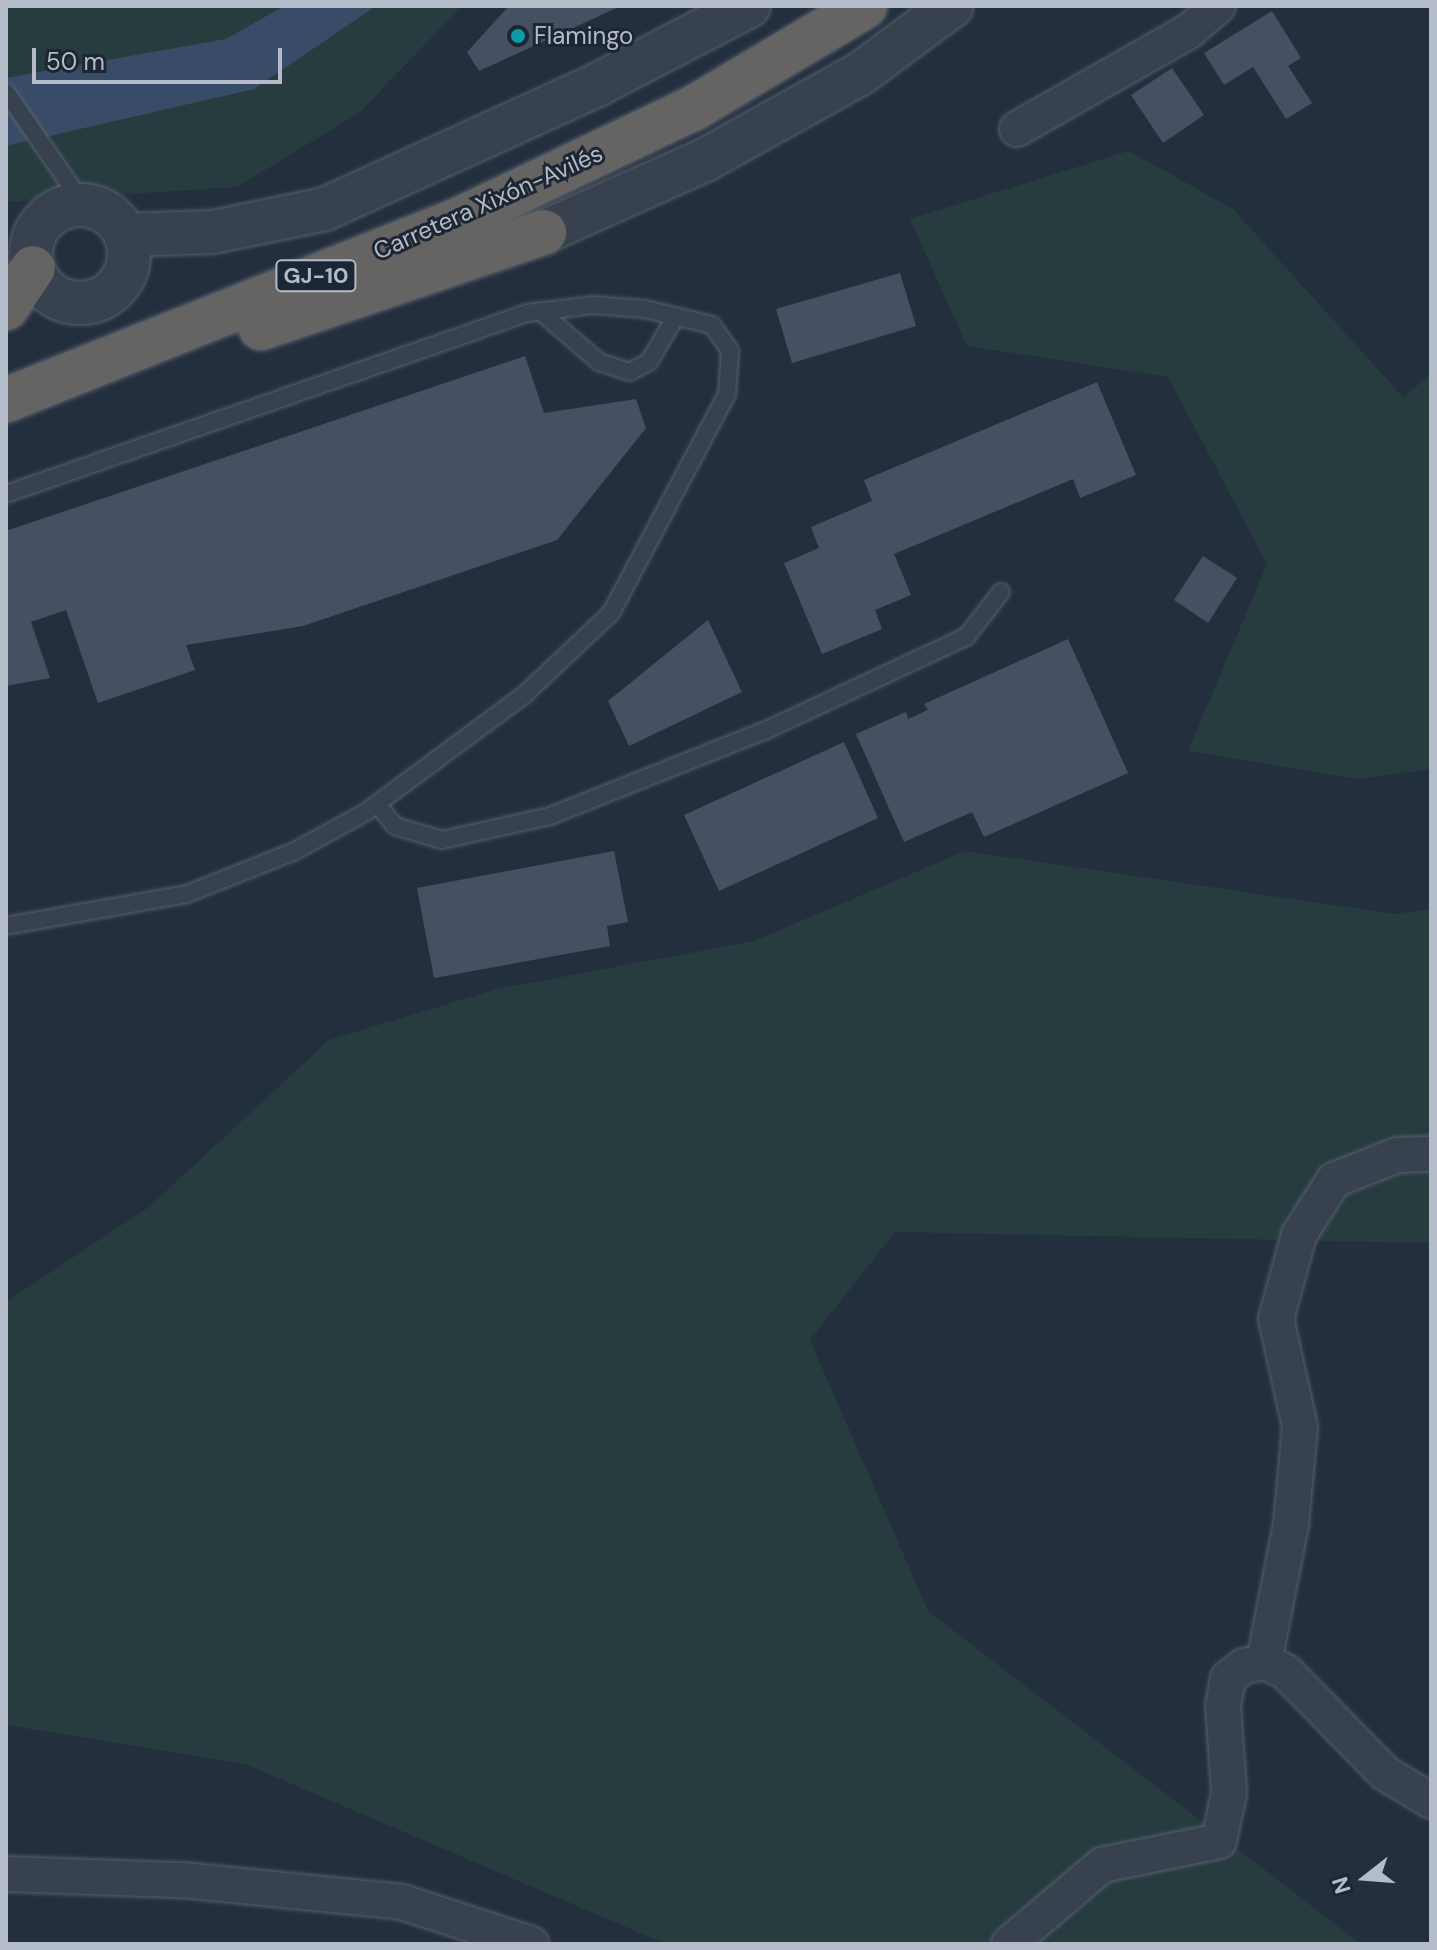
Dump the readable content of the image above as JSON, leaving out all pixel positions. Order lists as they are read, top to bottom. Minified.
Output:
{"streets":{"highway":["Carretera Xixón-Avilés","GJ-10"]},"places":["Flamingo"],"scale_bar":"50 m","north":"left"}
